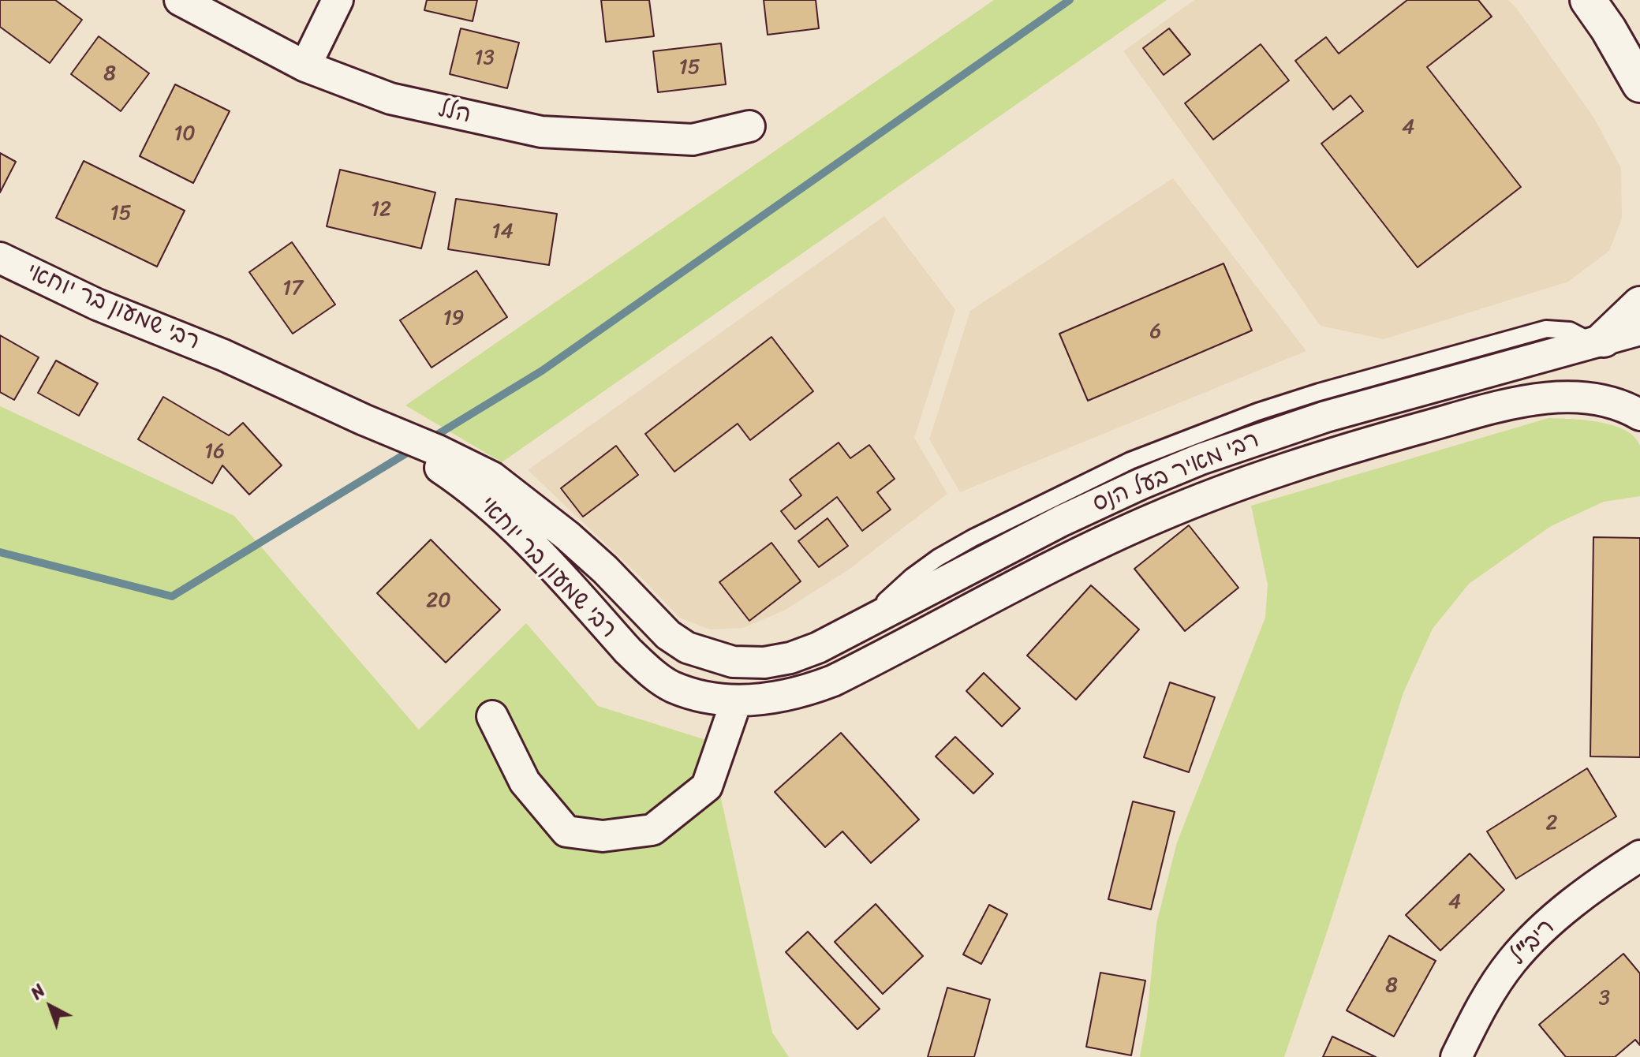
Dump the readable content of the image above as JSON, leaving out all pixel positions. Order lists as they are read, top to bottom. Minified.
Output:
{"streets":{"street":["הלל","רבי שמעון בר יוחאי","רבי מאיר בעל הנס","ריב\"ל"]},"crossings":[["רבי שמעון בר יוחאי","רבי מאיר בעל הנס"]],"house_numbers":["13","15","8","4","10","12","15","14","17","19","6","16","20","2","4","8","3"],"north":"top left"}
